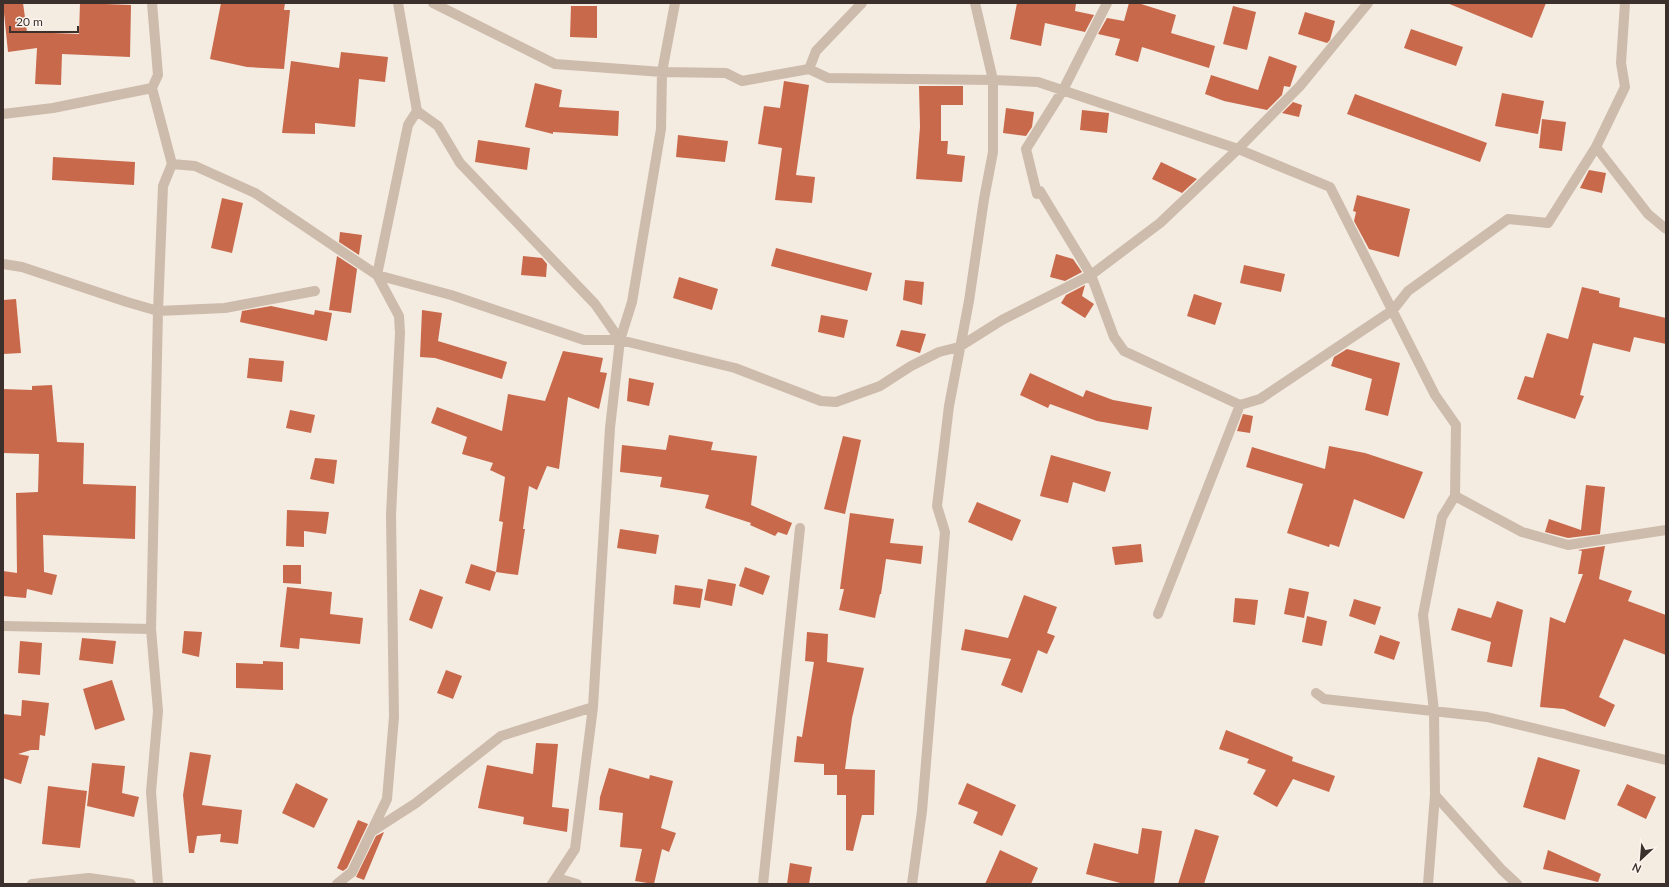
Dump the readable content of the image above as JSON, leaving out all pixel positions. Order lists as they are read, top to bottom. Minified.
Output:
{"scale_bar":"20 m","north":"bottom left"}
